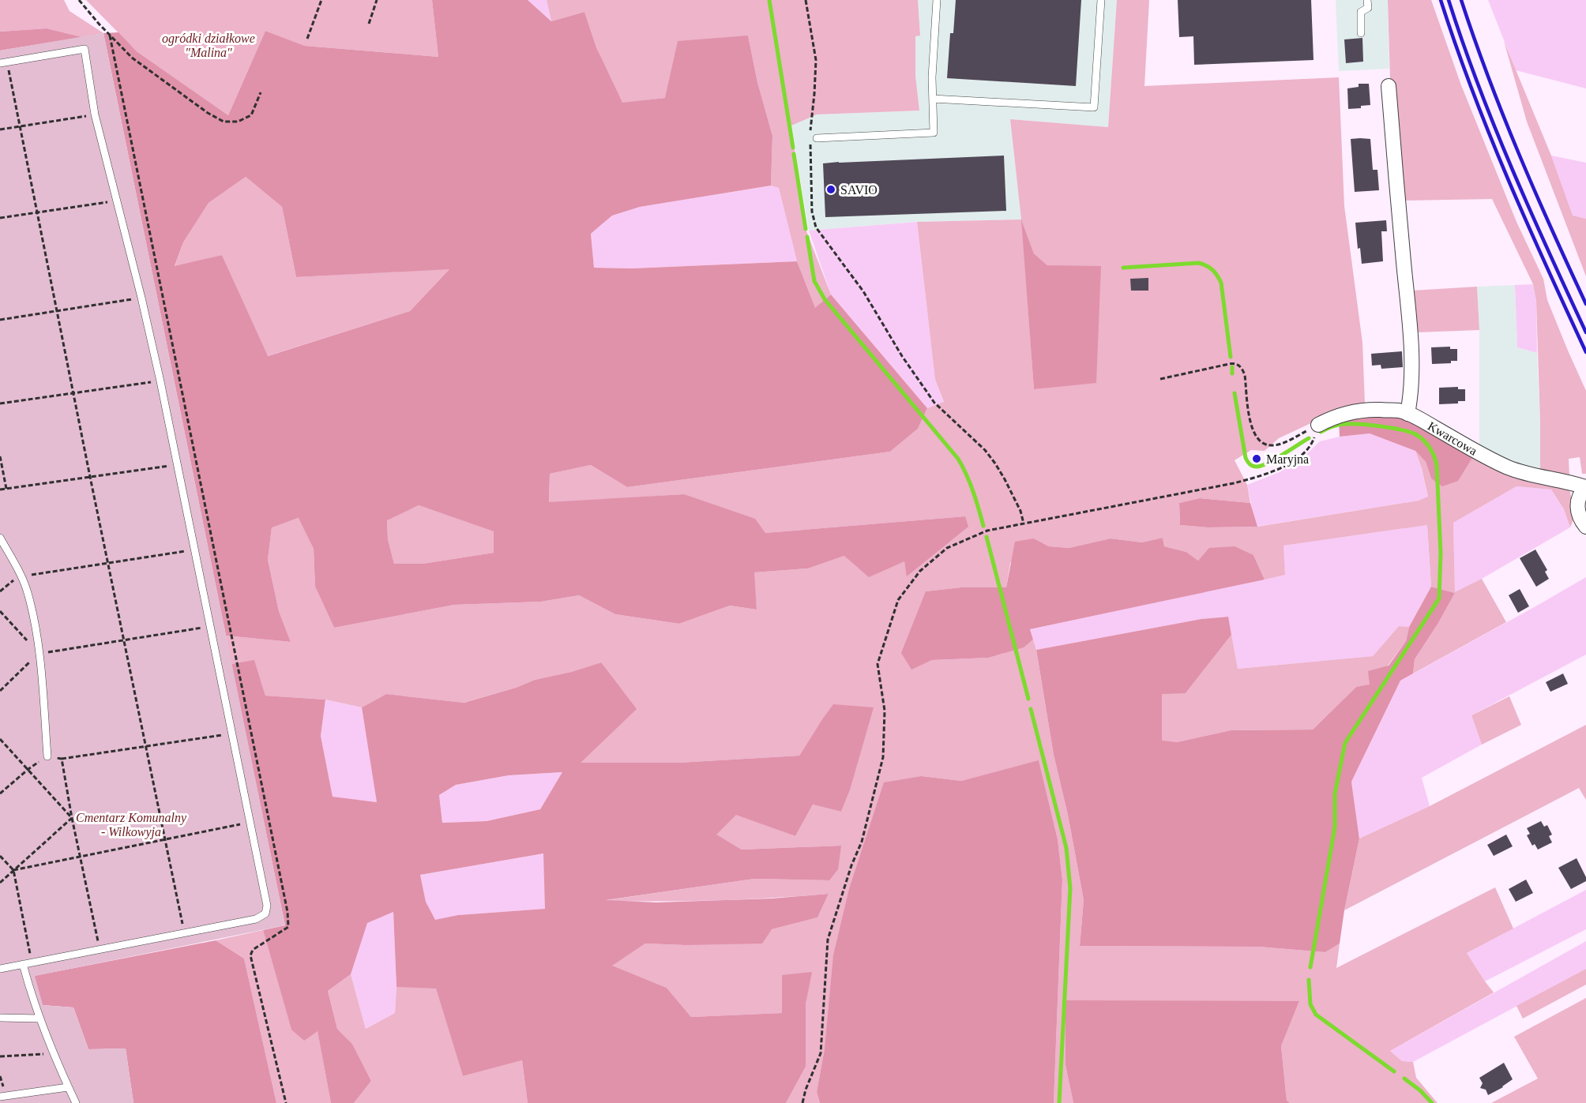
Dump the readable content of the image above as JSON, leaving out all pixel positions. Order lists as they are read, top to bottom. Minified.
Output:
{"streets":{"street":["Kwarcowa"]},"parks":["ogródki działkowe \"Malina\"","Cmentarz Komunalny - Wilkowyja"],"places":["SAVIO","Maryjna"]}
